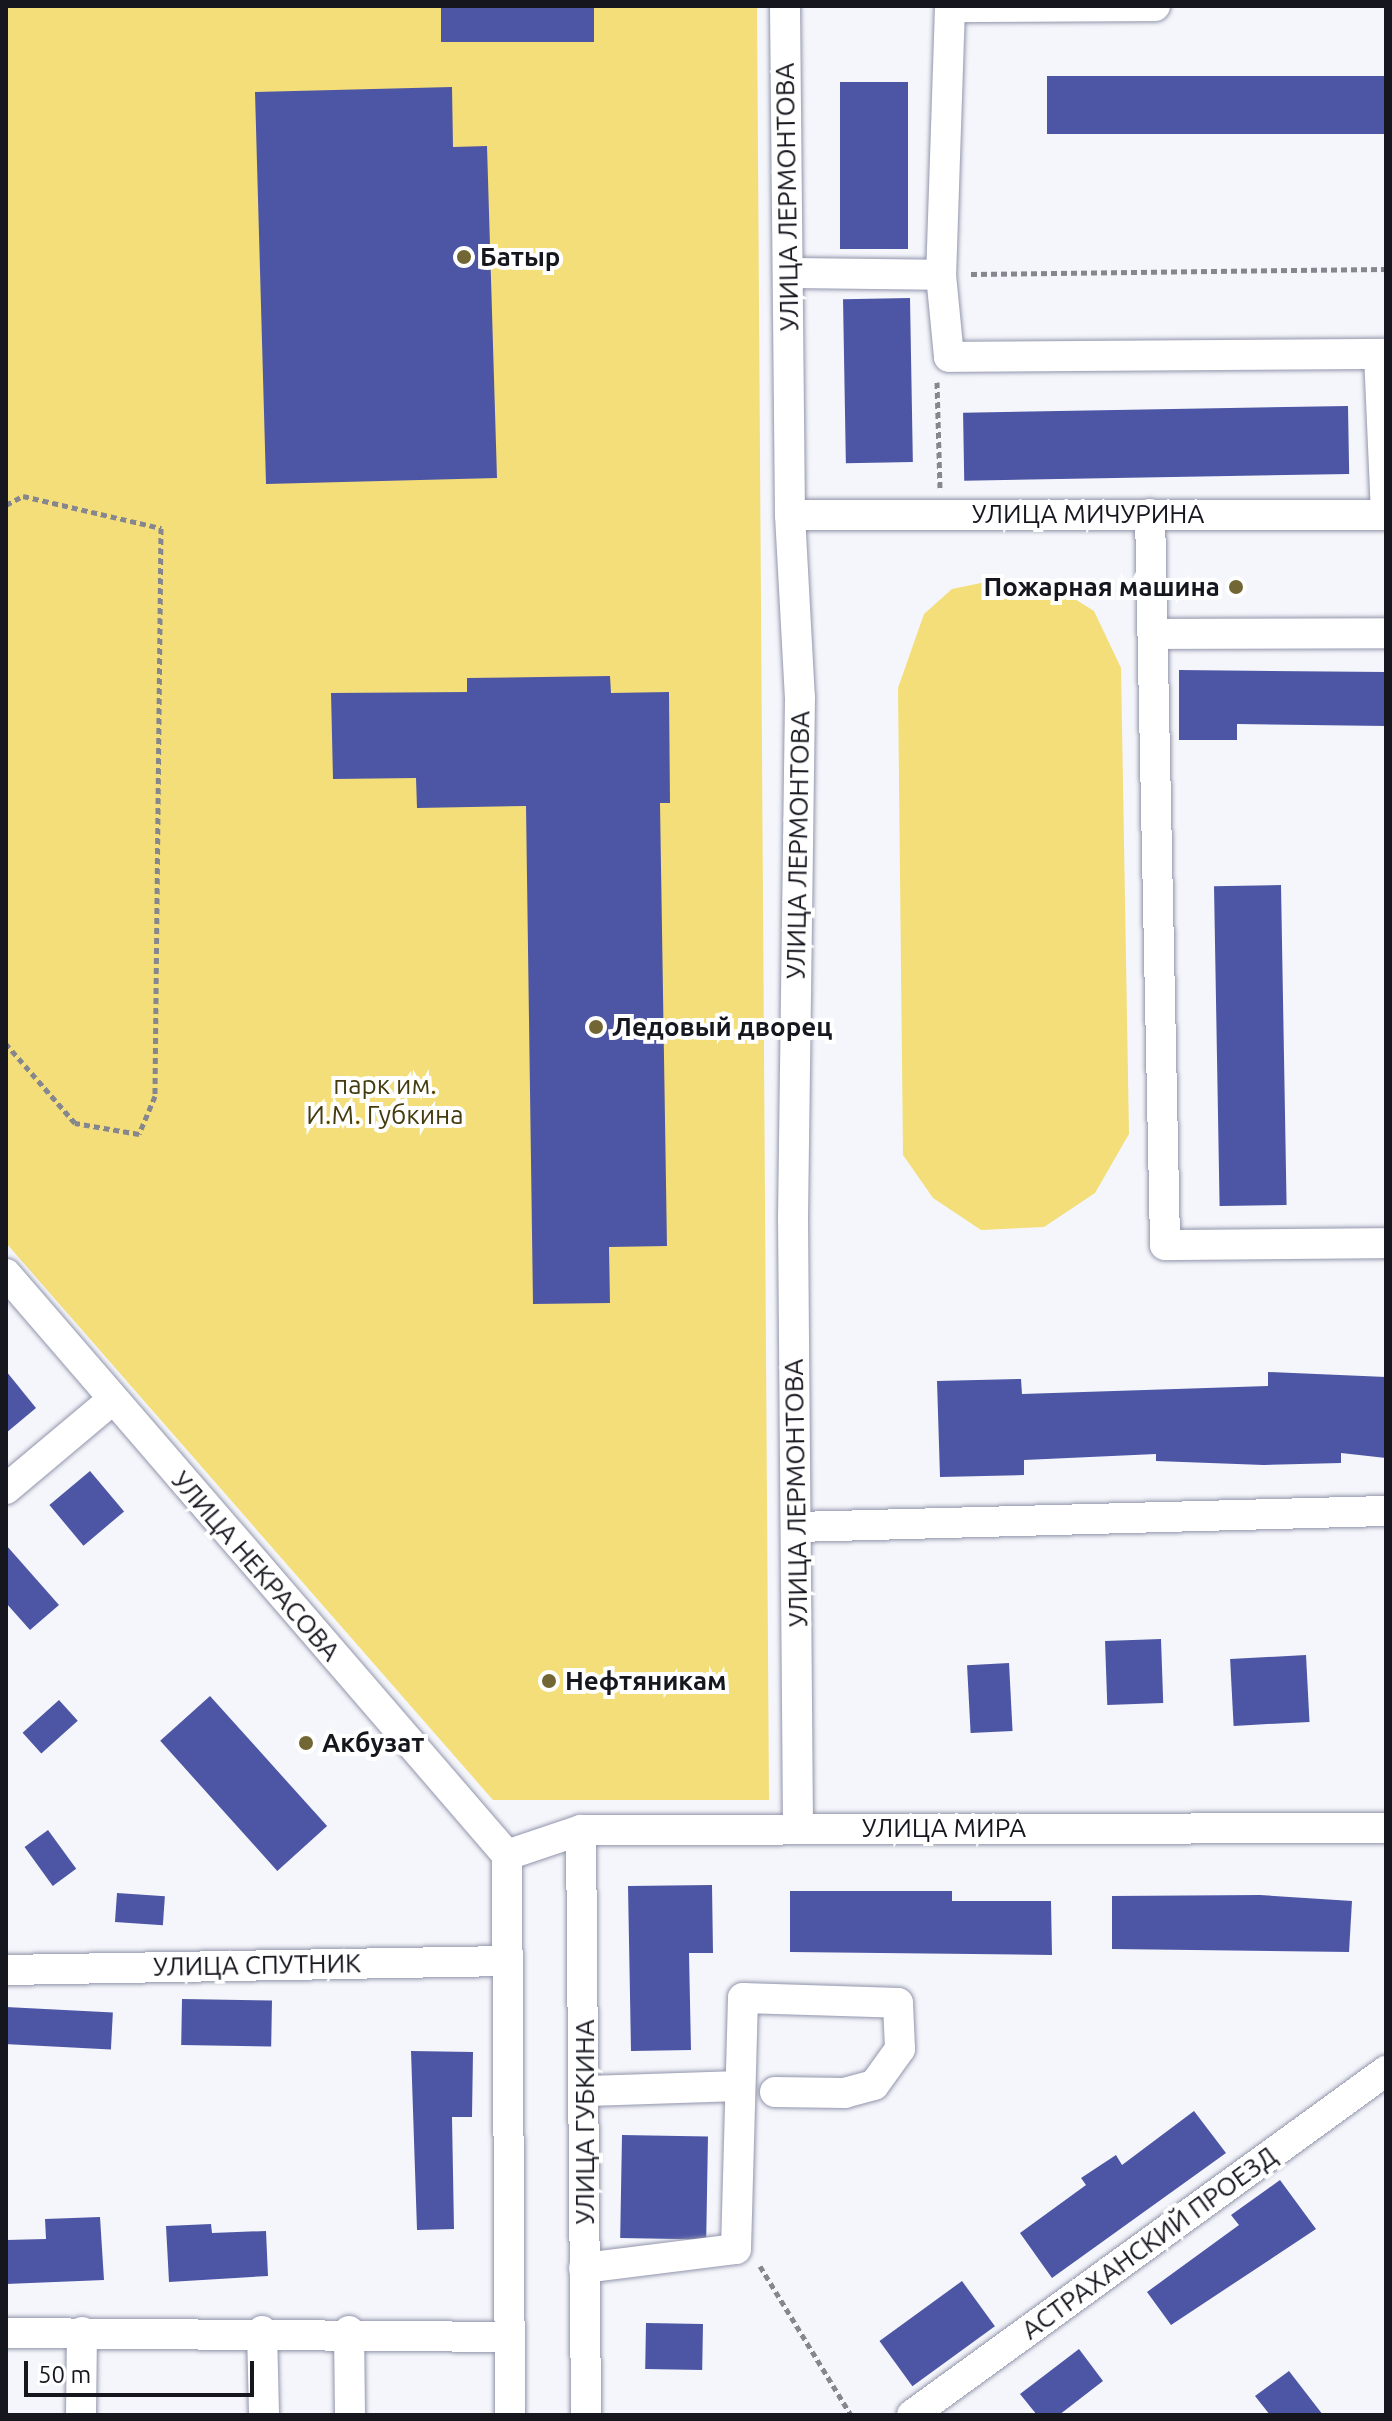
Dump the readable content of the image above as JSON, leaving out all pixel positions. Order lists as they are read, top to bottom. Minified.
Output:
{"streets":{"street":["УЛИЦА ЛЕРМОНТОВА","УЛИЦА МИЧУРИНА","УЛИЦА НЕКРАСОВА","УЛИЦА МИРА","УЛИЦА СПУТНИК","УЛИЦА ГУБКИНА","АСТРАХАНСКИЙ ПРОЕЗД"]},"crossings":[["УЛИЦА ЛЕРМОНТОВА","УЛИЦА МИЧУРИНА"],["УЛИЦА ЛЕРМОНТОВА","УЛИЦА МИРА"],["УЛИЦА НЕКРАСОВА","УЛИЦА МИРА"],["УЛИЦА МИРА","УЛИЦА ГУБКИНА"]],"parks":["парк им. И.М. Губкина"],"places":["Батыр","Пожарная машина","Ледовый дворец","Нефтяникам","Акбузат"],"scale_bar":"50 m"}
